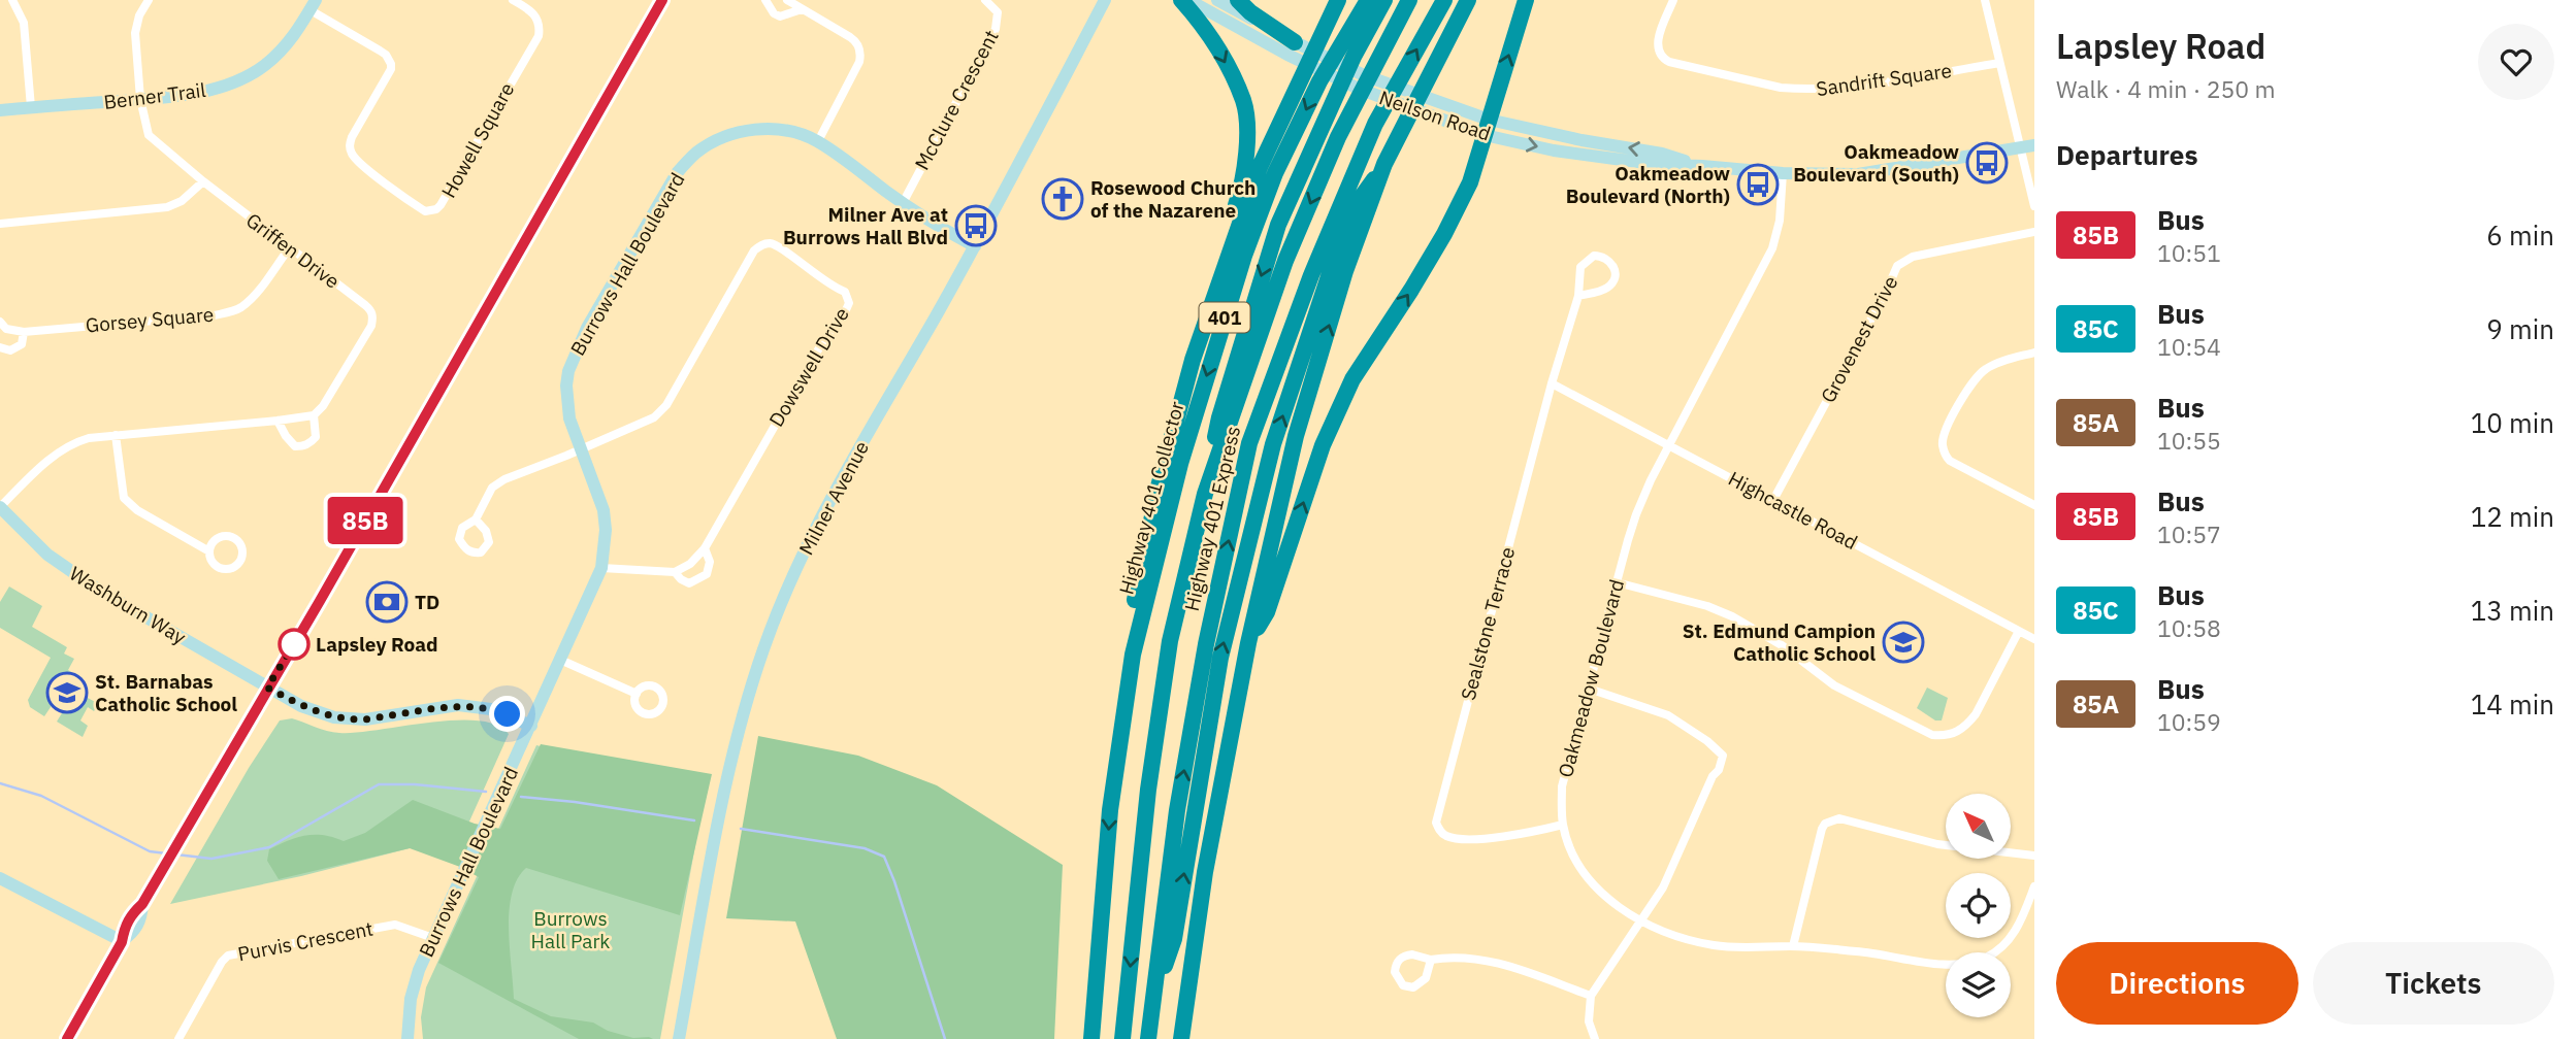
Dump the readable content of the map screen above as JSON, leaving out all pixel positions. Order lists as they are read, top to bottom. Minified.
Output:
{"streets":{"highway":["401","Highway 401 Collector","Highway 401 Express"],"main road":["Berner Trail","Neilson Road","Burrows Hall Boulevard","Milner Avenue","Washburn Way"],"street":["Sandrift Square","McClure Crescent","Howell Square","Griffen Drive","Gorsey Square","Grovenest Drive","Dowswell Drive","Highcastle Road","Sealstone Terrace","Oakmeadow Boulevard","Purvis Crescent"]},"crossings":[["Berner Trail","Howell Square"],["Berner Trail","Griffen Drive"],["McClure Crescent","Burrows Hall Boulevard"],["Neilson Road","Oakmeadow Boulevard"],["Griffen Drive","Gorsey Square"],["Burrows Hall Boulevard","Dowswell Drive"],["Burrows Hall Boulevard","Milner Avenue"],["Burrows Hall Boulevard","Purvis Crescent"],["Grovenest Drive","Highcastle Road"],["Highcastle Road","Sealstone Terrace"],["Highcastle Road","Oakmeadow Boulevard"],["Sealstone Terrace","Oakmeadow Boulevard"]],"parks":["Burrows Hall Park"],"places":{"bus stop":["Oakmeadow Boulevard (South)","Oakmeadow Boulevard (North)","Milner Ave at Burrows Hall Blvd"],"church":["Rosewood Church of the Nazarene"],"bank":["TD"],"school or university":["St. Edmund Campion Catholic School","St. Barnabas Catholic School"],"other":["Lapsley Road"]},"lines":["bus line 85B"],"north":"top left","page":{"on_map":"85B","heading":[["Lapsley Road","Walk · 4 min · 250 m"],"Departures"],"list":[{"mark":"85B","name":"Bus","note":"10:51","value":"6 min"},{"mark":"85C","name":"Bus","note":"10:54","value":"9 min"},{"mark":"85A","name":"Bus","note":"10:55","value":"10 min"},{"mark":"85B","name":"Bus","note":"10:57","value":"12 min"},{"mark":"85C","name":"Bus","note":"10:58","value":"13 min"},{"mark":"85A","name":"Bus","note":"10:59","value":"14 min"}],"buttons":["Directions","Tickets"]}}
